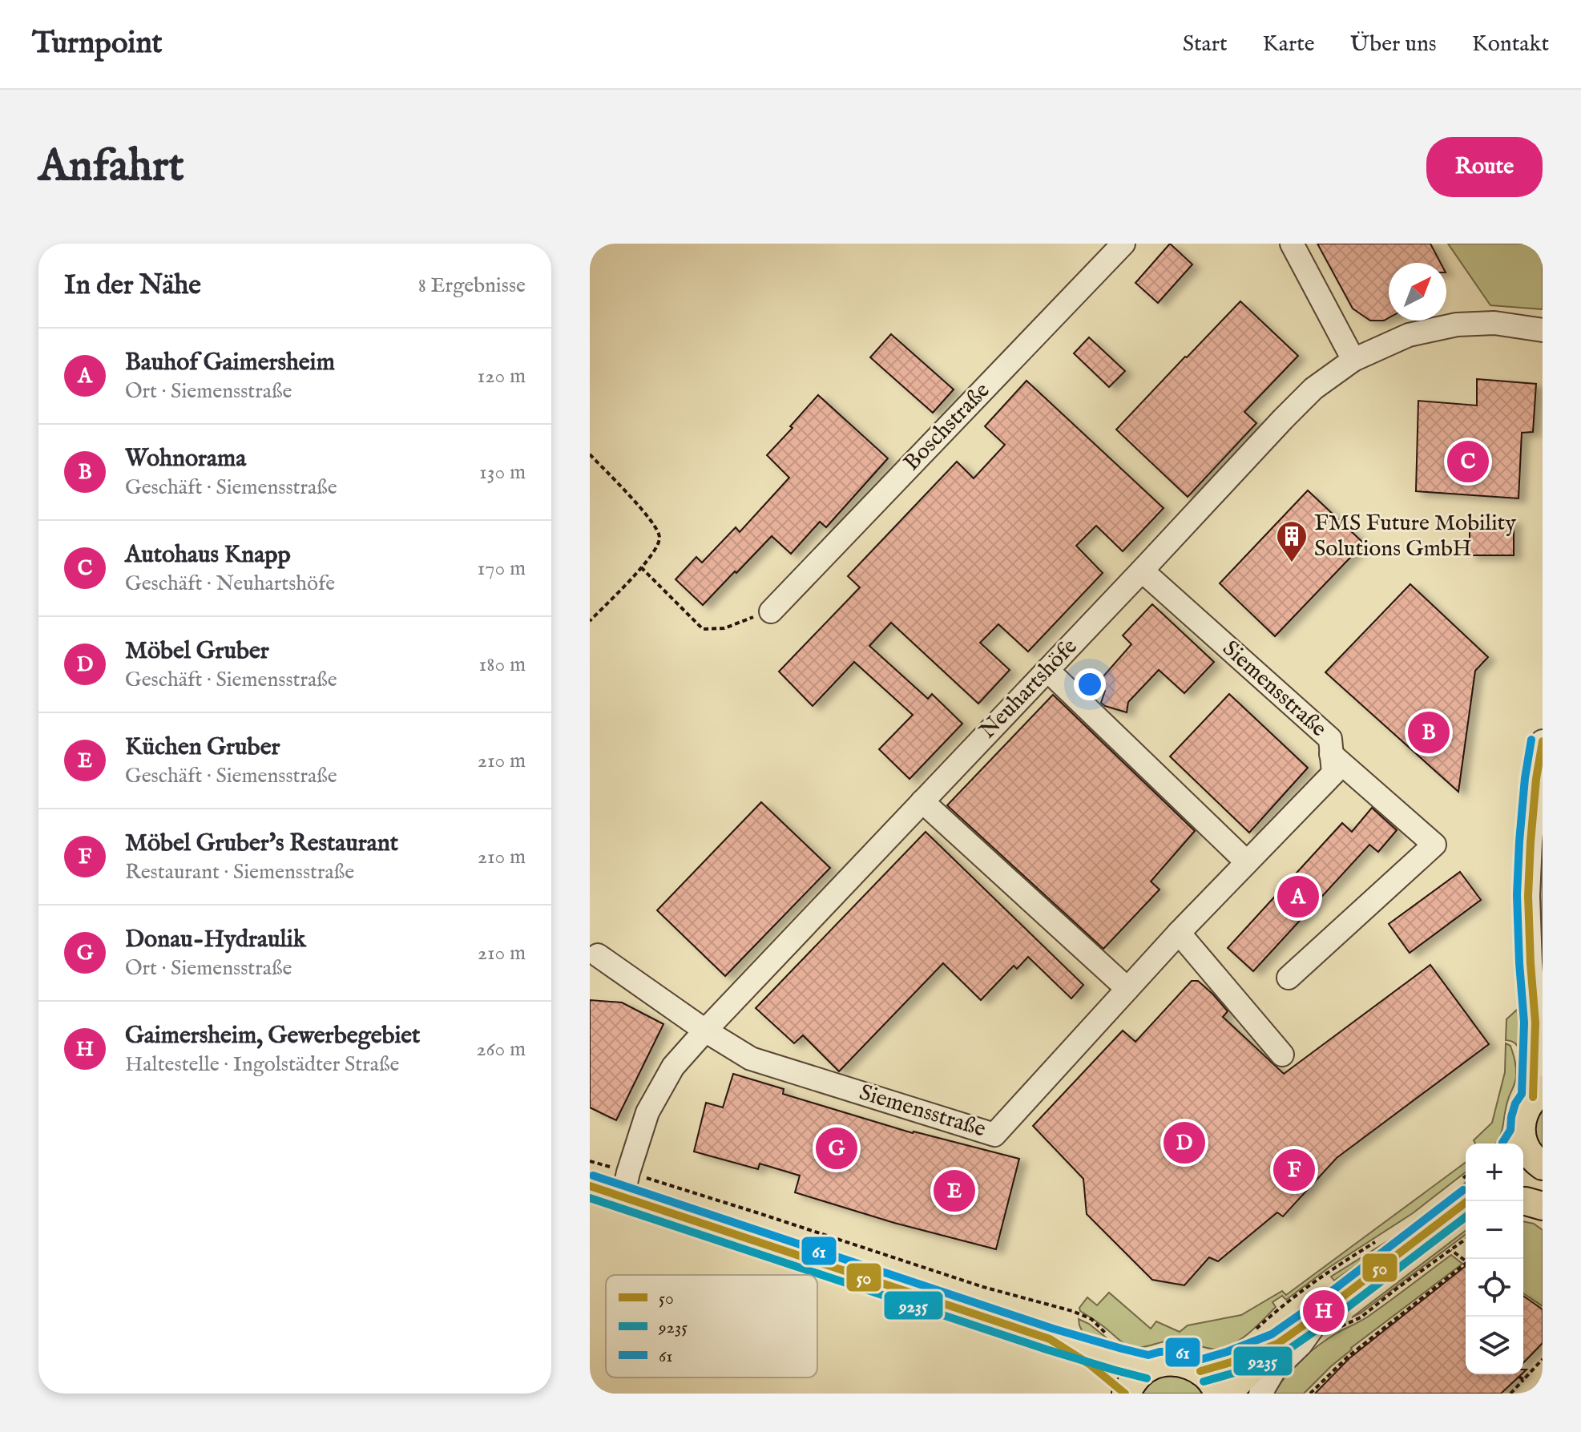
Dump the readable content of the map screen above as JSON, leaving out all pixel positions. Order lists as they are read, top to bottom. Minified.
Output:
{"streets":{"street":["Boschstraße","Neuhartshöfe","Siemensstraße"]},"crossings":[["Neuhartshöfe","Siemensstraße"]],"places":{"building":["FMS Future Mobility Solutions GmbH"]},"lines":["transit line 61","transit line 50","transit line 9235"],"legend":["50","9235","61"],"north":"top right","page":{"header":"Turnpoint","nav":["Start","Karte","Über uns","Kontakt"],"buttons":"Route","title":"Anfahrt","heading":["In der Nähe","8 Ergebnisse"],"list":[{"mark":"A","name":"Bauhof Gaimersheim","note":"Ort · Siemensstraße","value":"120 m"},{"mark":"B","name":"Wohnorama","note":"Geschäft · Siemensstraße","value":"130 m"},{"mark":"C","name":"Autohaus Knapp","note":"Geschäft · Neuhartshöfe","value":"170 m"},{"mark":"D","name":"Möbel Gruber","note":"Geschäft · Siemensstraße","value":"180 m"},{"mark":"E","name":"Küchen Gruber","note":"Geschäft · Siemensstraße","value":"210 m"},{"mark":"F","name":"Möbel Gruber's Restaurant","note":"Restaurant · Siemensstraße","value":"210 m"},{"mark":"G","name":"Donau-Hydraulik","note":"Ort · Siemensstraße","value":"210 m"},{"mark":"H","name":"Gaimersheim, Gewerbegebiet","note":"Haltestelle · Ingolstädter Straße","value":"260 m"}],"pins":["C","B","A","D","G","F","E","H"],"map_buttons":["+","−"]}}
